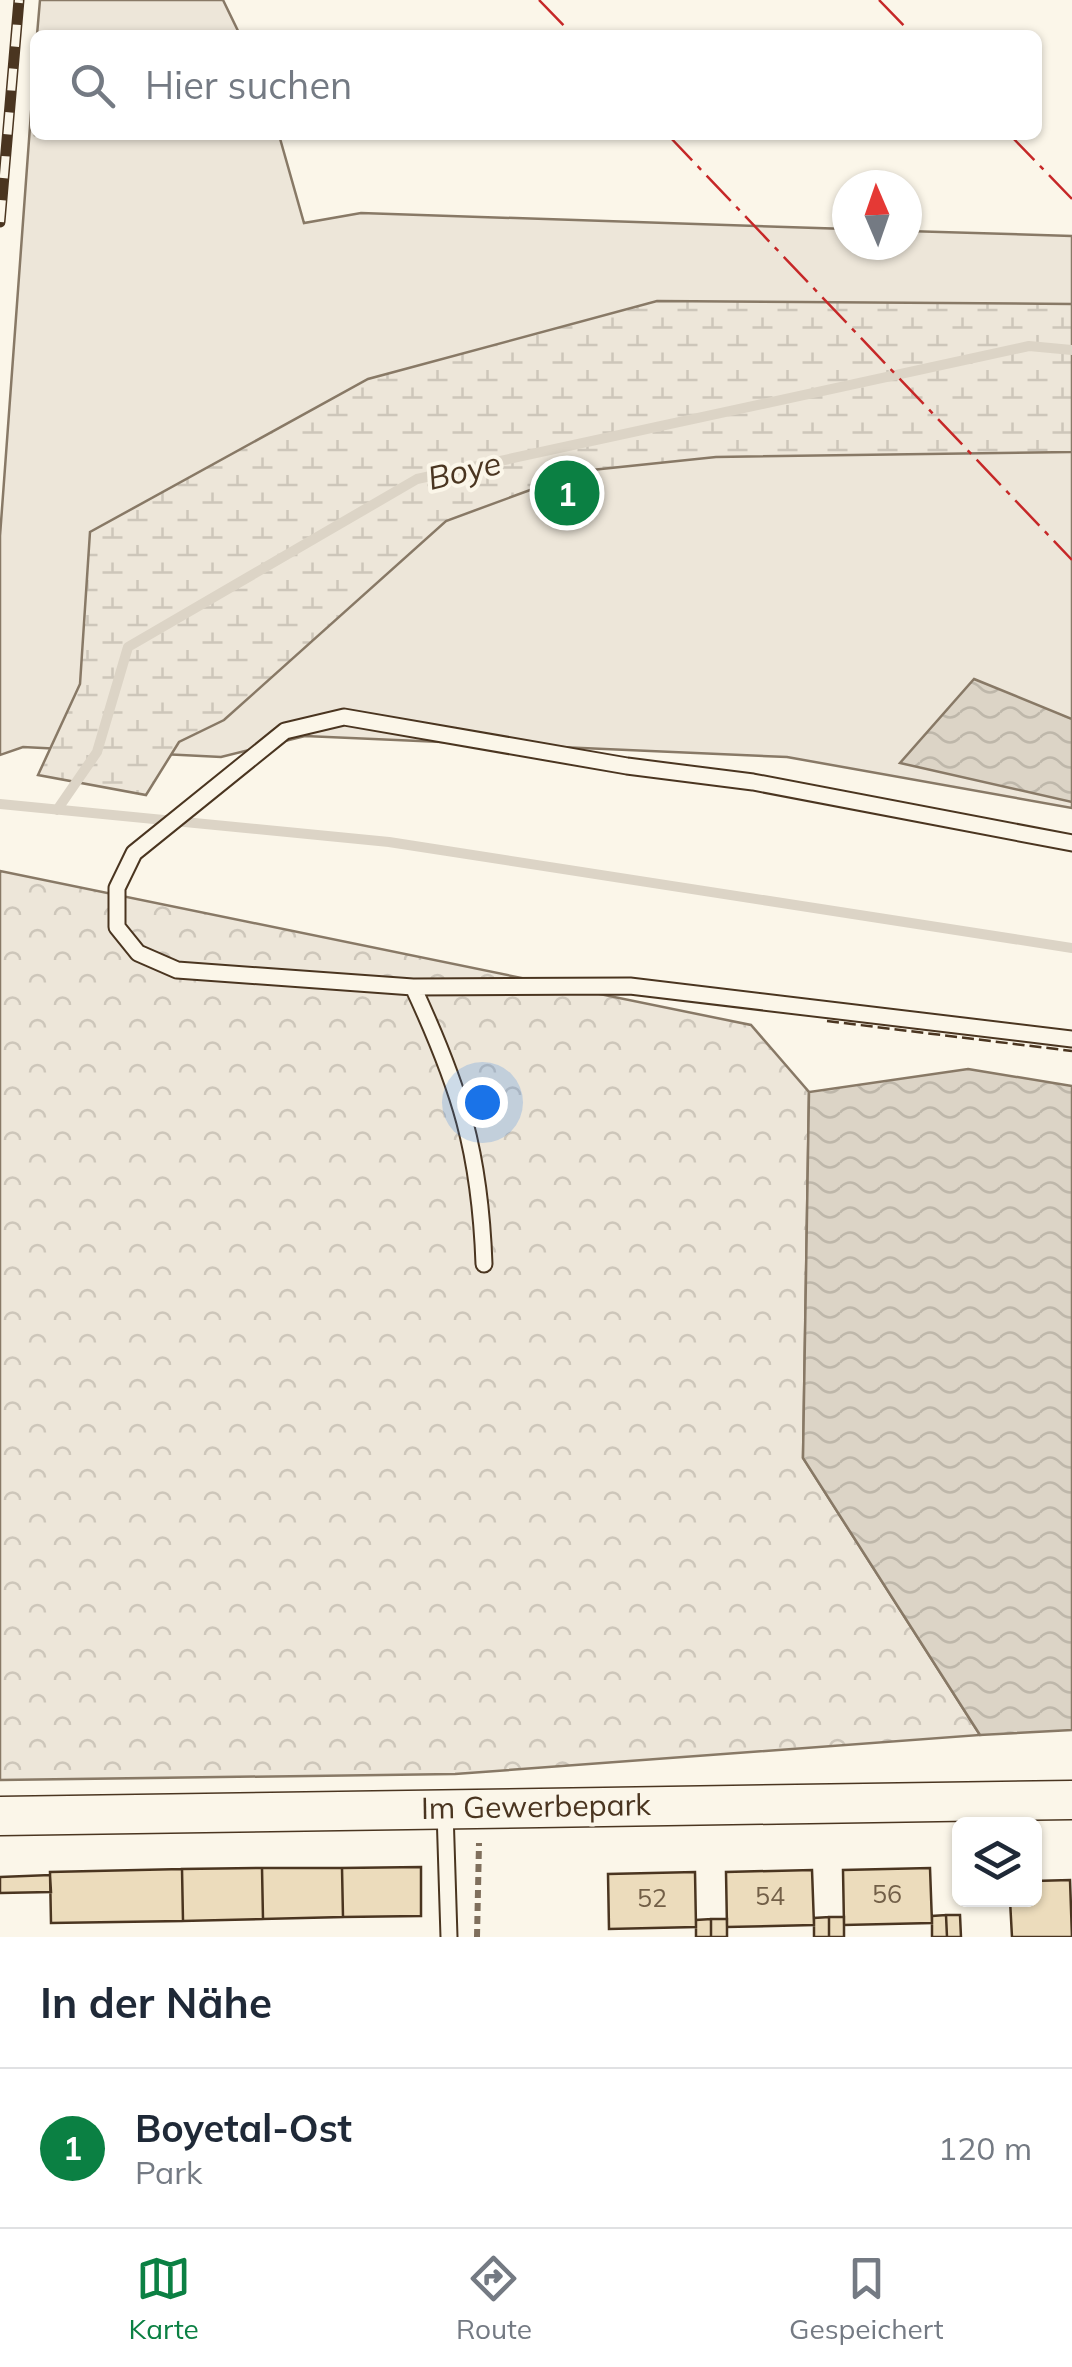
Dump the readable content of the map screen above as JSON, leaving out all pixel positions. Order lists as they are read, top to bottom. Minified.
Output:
{"streets":{"street":["Im Gewerbepark"]},"water":["Boye"],"house_numbers":["56","54","52"],"north":"top","page":{"search":"Hier suchen","pins":"1","heading":"In der Nähe","list":[{"mark":"1","name":"Boyetal-Ost","note":"Park","value":"120 m"}],"nav":["Karte","Route","Gespeichert"]}}
